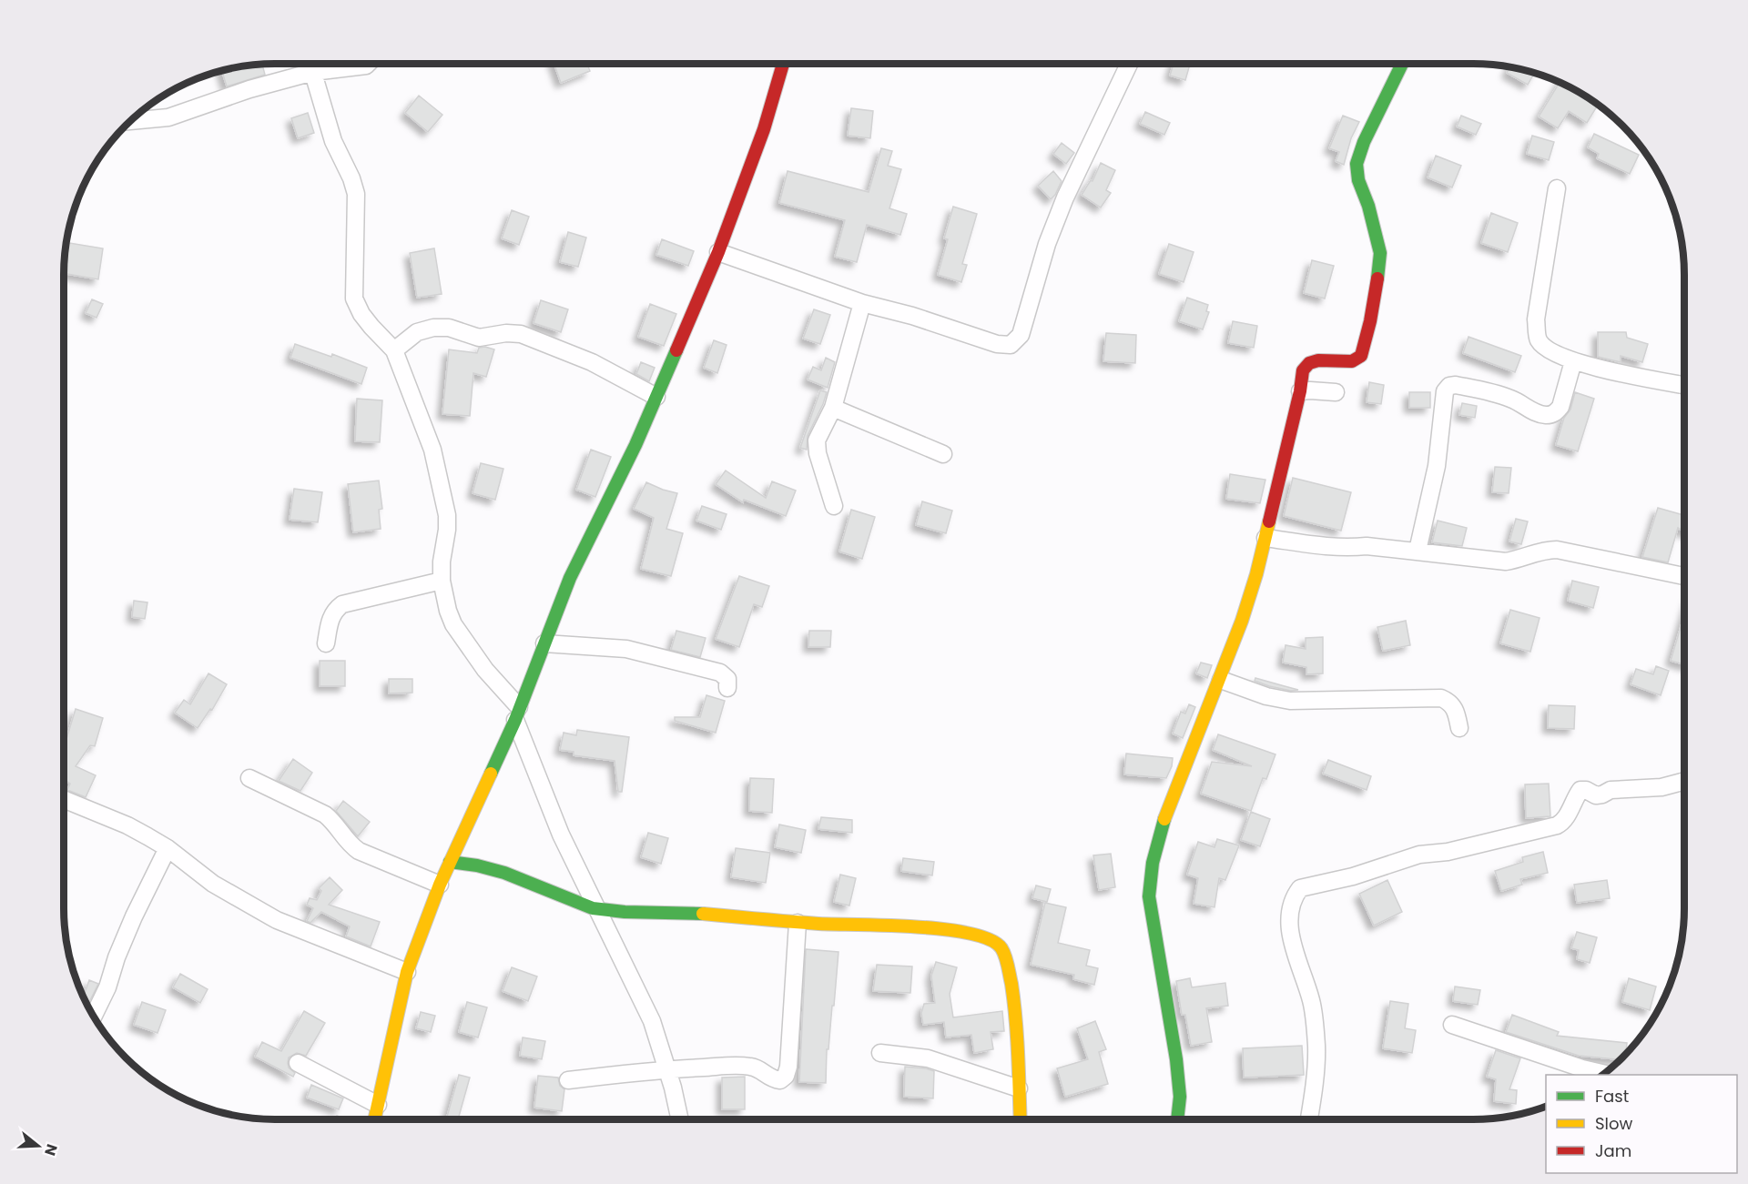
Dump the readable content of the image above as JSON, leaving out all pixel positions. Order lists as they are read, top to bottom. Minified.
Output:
{"legend":["Fast","Slow","Jam"],"north":"right"}
